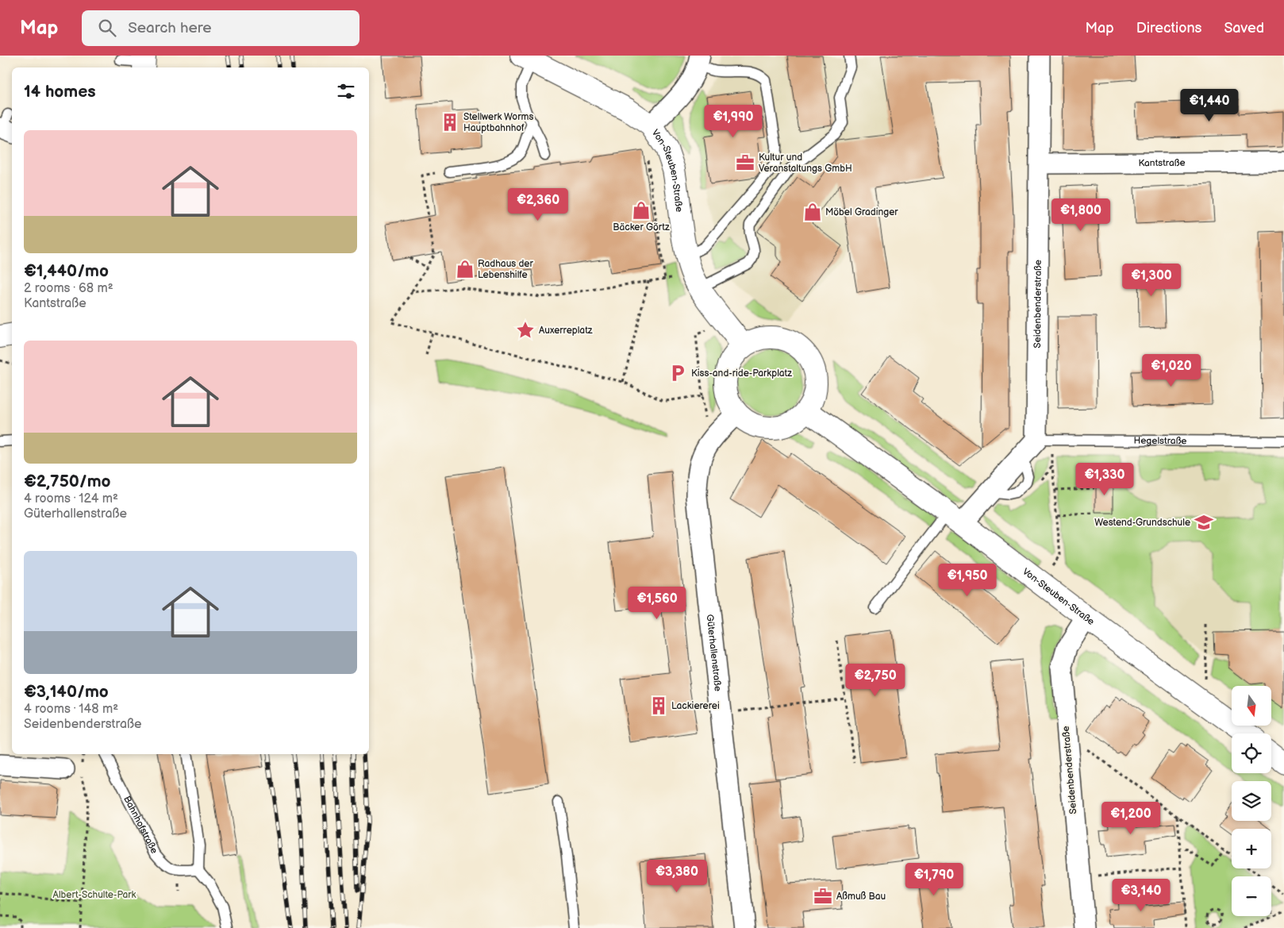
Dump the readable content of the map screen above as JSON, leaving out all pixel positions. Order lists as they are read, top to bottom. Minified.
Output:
{"streets":{"street":["Kantstraße","Von-Steuben-Straße","Seidenbenderstraße","Güterhallenstraße"],"lane":["Hegelstraße","Bahnhofstraße"]},"crossings":[["Kantstraße","Seidenbenderstraße"],["Von-Steuben-Straße","Seidenbenderstraße"],["Von-Steuben-Straße","Güterhallenstraße"],["Seidenbenderstraße","Hegelstraße"]],"parks":["Albert-Schulte-Park"],"places":{"building":["Stellwerk Worms Hauptbahnhof","Lackiererei"],"office":["Kultur und Veranstaltungs GmbH","Aßmuß Bau"],"shop":["Bäcker Görtz","Möbel Gradinger","Radhaus der Lebenshilfe"],"place":["Auxerreplatz"],"parking":["Kiss-and-ride-Parkplatz"],"school or university":["Westend-Grundschule"]},"north":"bottom","page":{"header":"Map","search":"Search here","nav":["Map","Directions","Saved"],"heading":"14 homes","price":["€1,440","€1,990","€2,360","€1,800","€1,300","€1,020","€1,330","€1,950","€1,560","€2,750","€1,200","€3,380","€1,790","€3,140"],"list":[{"name":"€1,440/mo","note":"2 rooms · 68 m² · Kantstraße"},{"name":"€2,750/mo","note":"4 rooms · 124 m² · Güterhallenstraße"},{"name":"€3,140/mo","note":"4 rooms · 148 m² · Seidenbenderstraße"}],"map_buttons":["+","−"]}}
